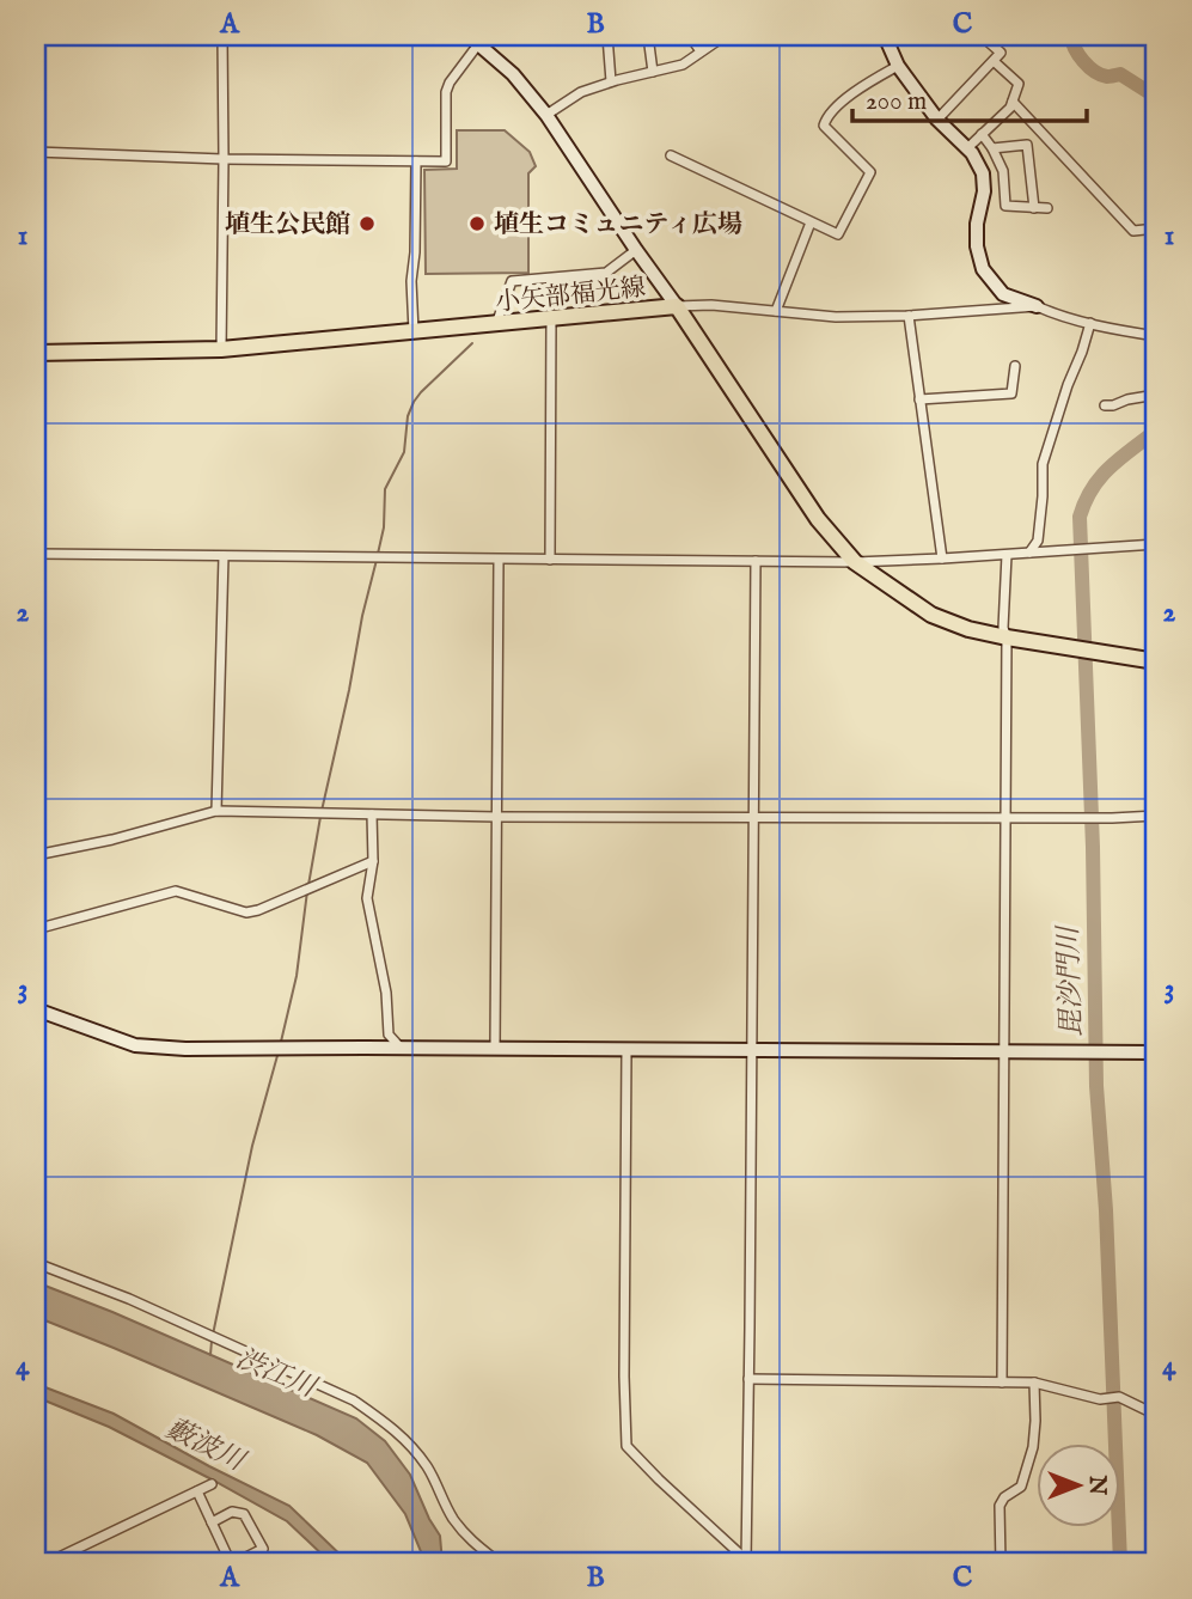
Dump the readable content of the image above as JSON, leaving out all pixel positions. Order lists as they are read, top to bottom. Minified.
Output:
{"streets":{"main road":["小矢部福光線"]},"water":["毘沙門川","渋江川","藪波川"],"places":["埴生公民館","埴生コミュニティ広場"],"scale_bar":"200 m","north":"right","grid":{"columns":["A","B","C"],"rows":["1","2","3","4"]}}
